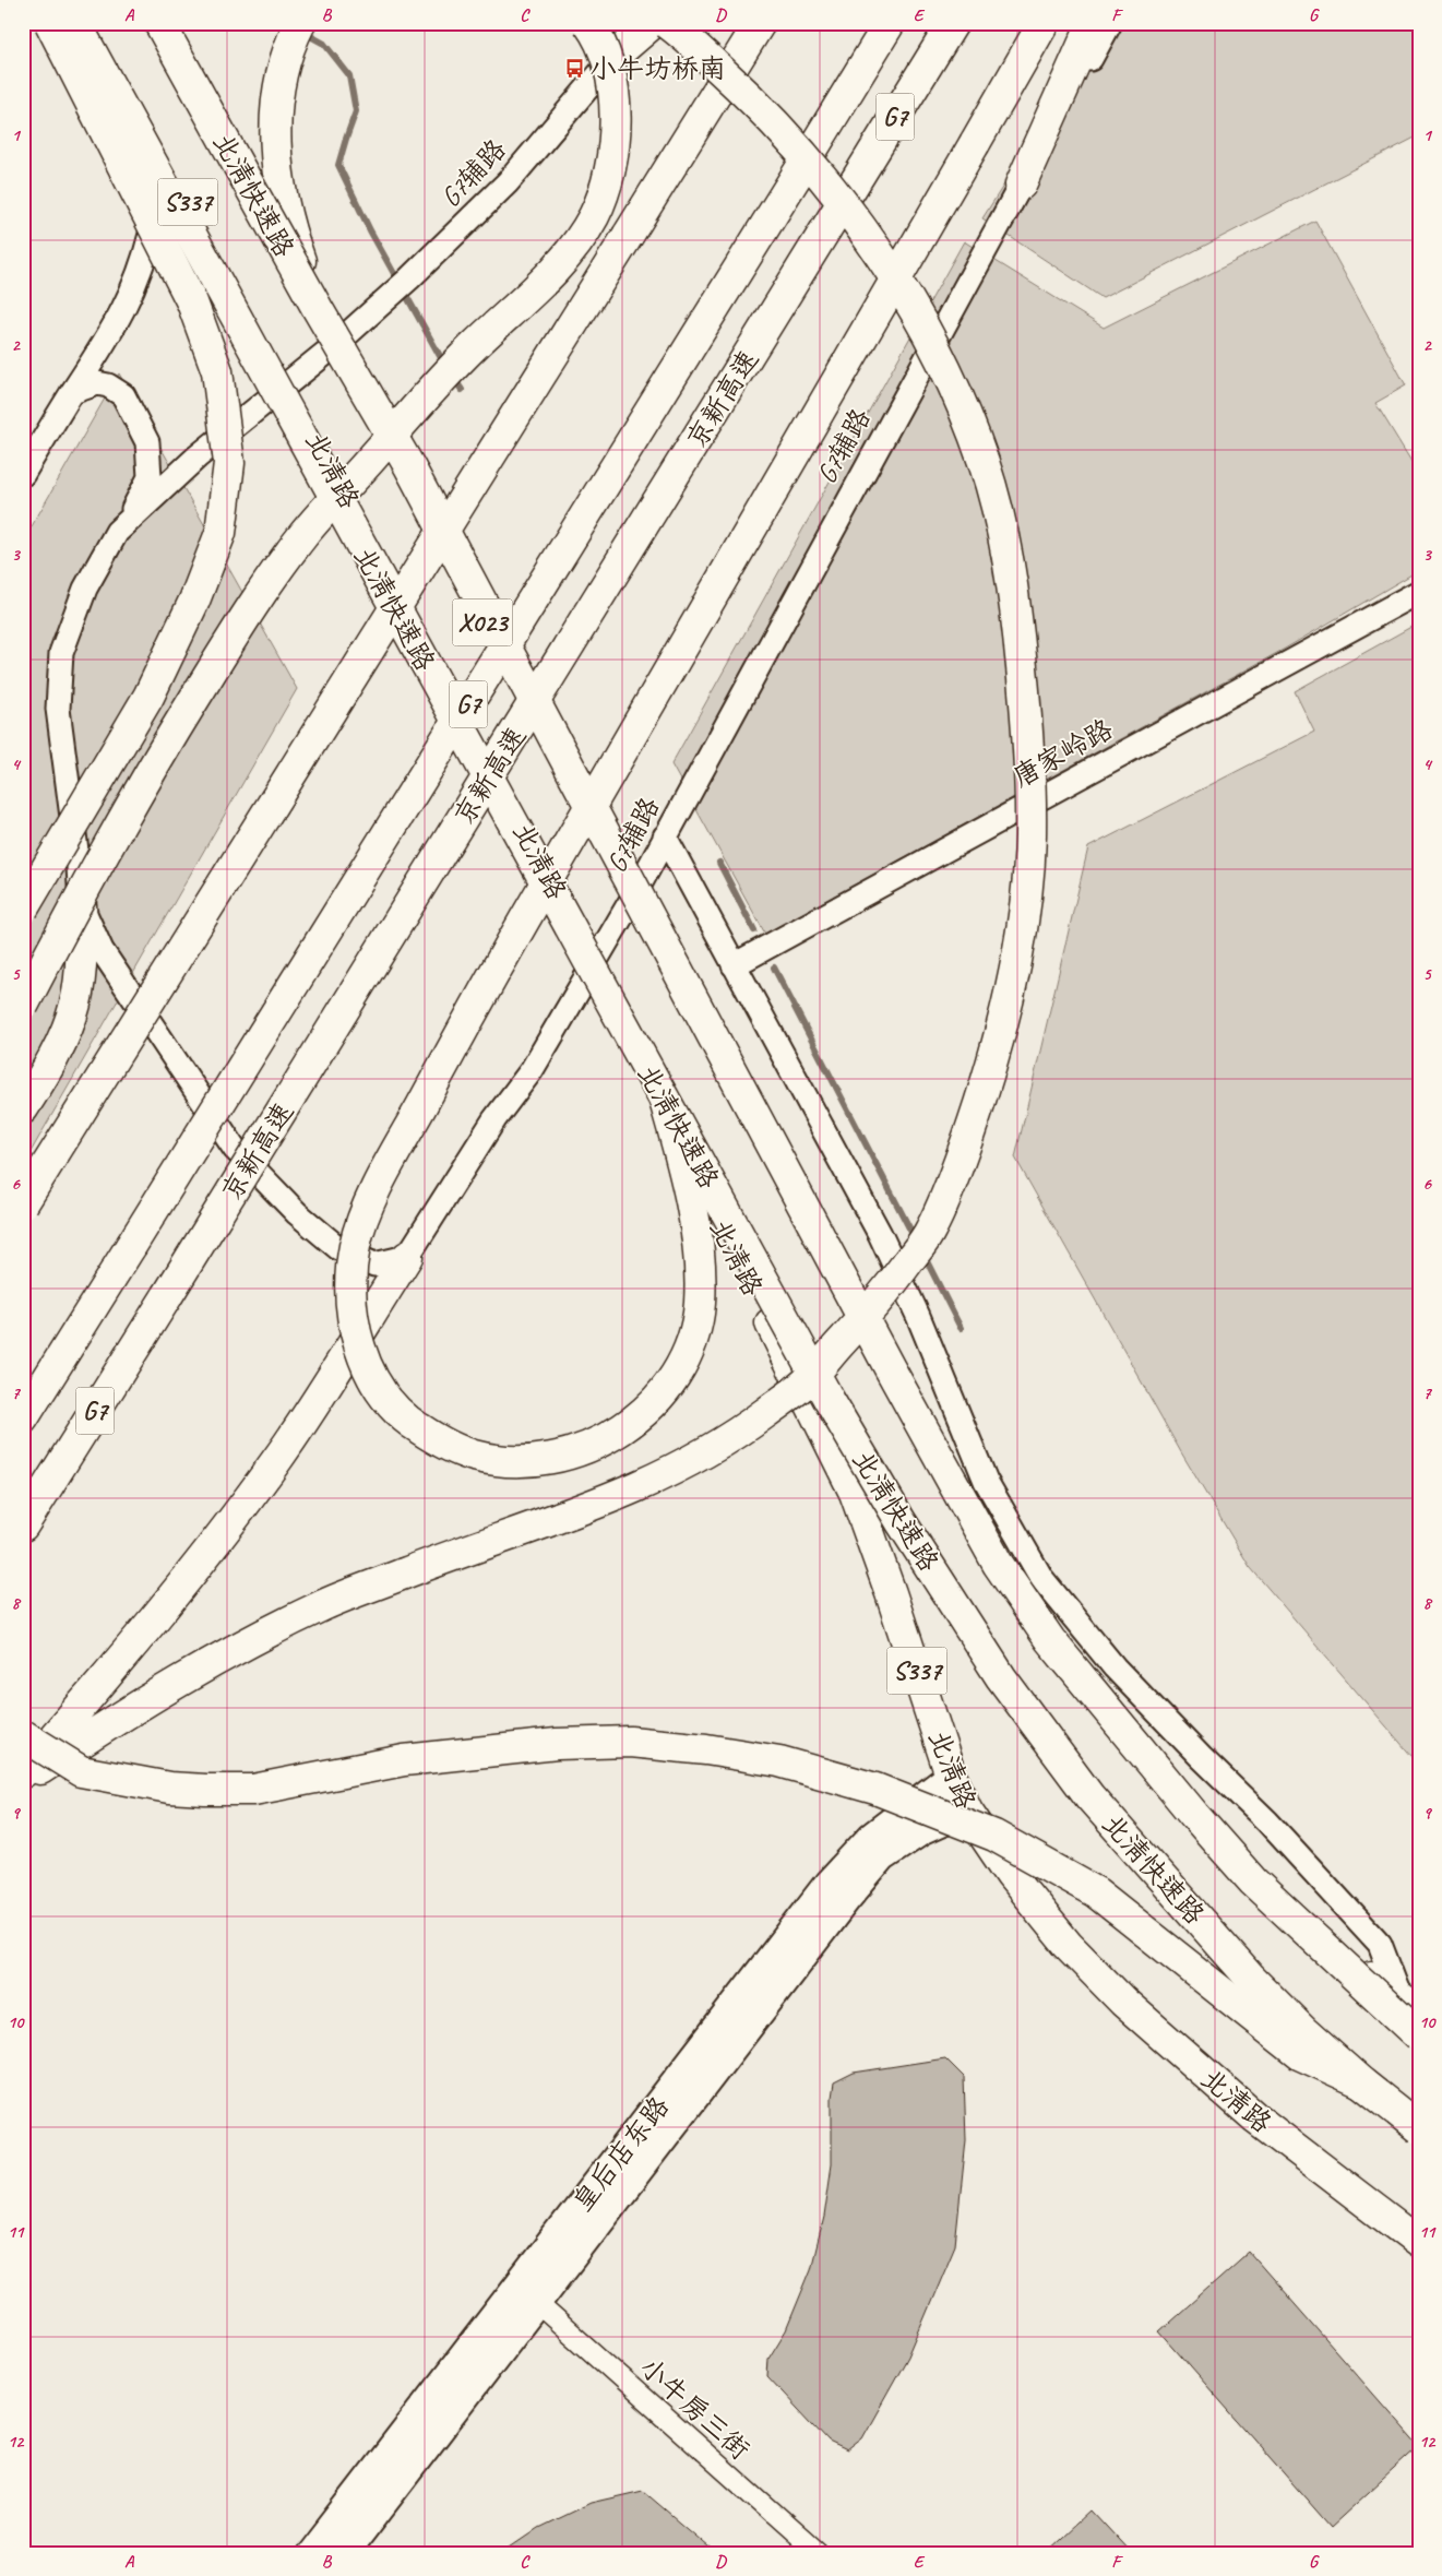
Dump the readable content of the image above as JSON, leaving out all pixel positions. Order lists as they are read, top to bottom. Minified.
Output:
{"streets":{"main road":["G7","北清快速路","S337","京新高速","北清路","X023","皇后店东路"],"street":["G7辅路","唐家岭路","小牛房三街"]},"crossings":[["G7辅路","S337"],["G7辅路","北清路"],["G7辅路","X023"],["S337","X023"],["北清路","皇后店东路"],["皇后店东路","小牛房三街"]],"places":{"bus stop":["小牛坊桥南"]},"grid":{"columns":["A","B","C","D","E","F","G"],"rows":["1","2","3","4","5","6","7","8","9","10","11","12"]}}
